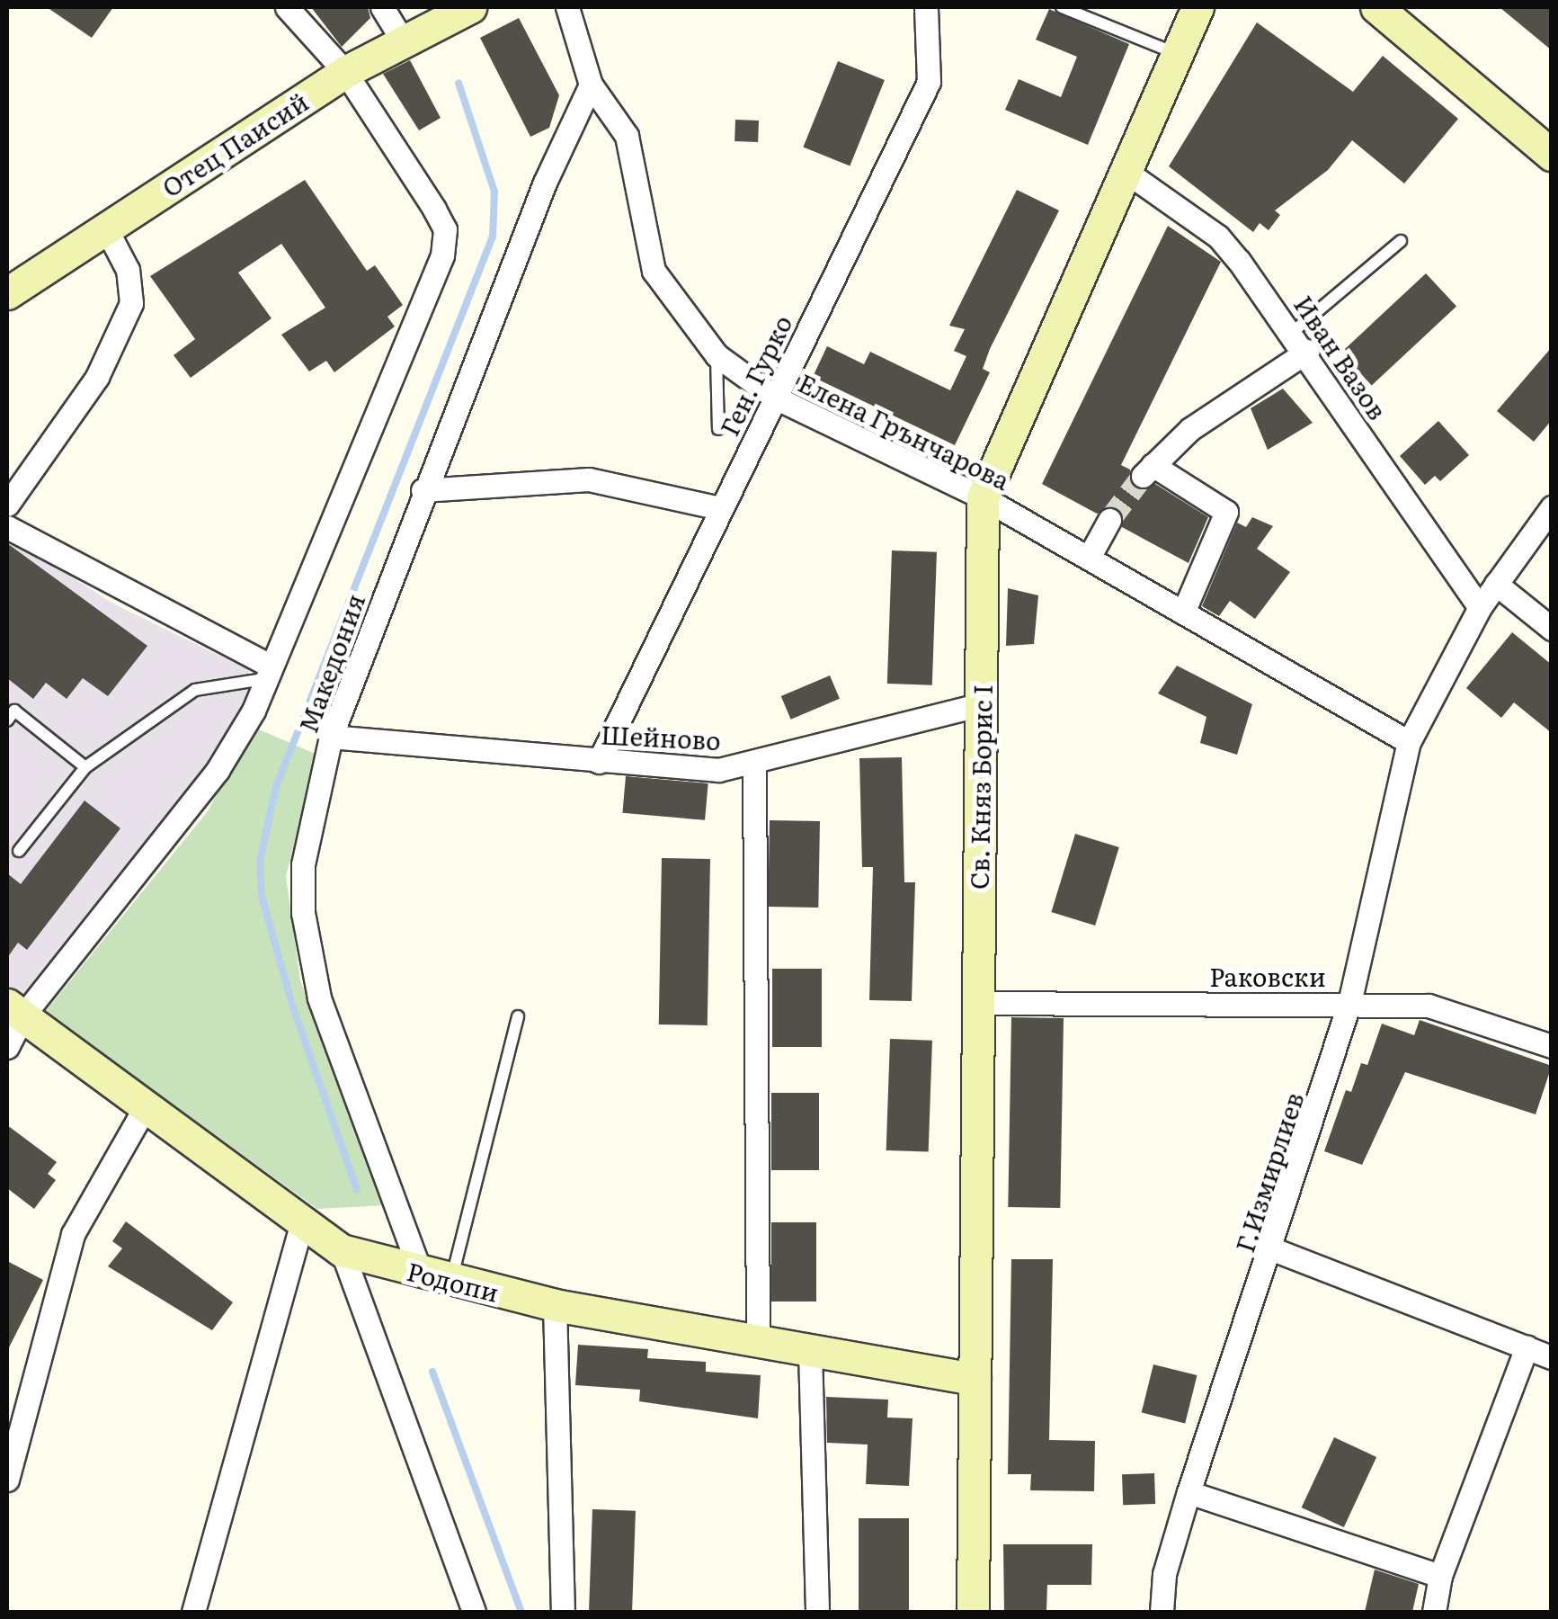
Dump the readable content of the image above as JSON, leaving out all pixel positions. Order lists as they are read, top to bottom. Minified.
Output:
{"streets":{"street":["Отец Паисий","Иван Вазов","Ген. Гурко","Елена Грънчарова","Македония","Шейново","Св. Княз Борис I","Раковски","Г.Измирлиев","Родопи"]},"crossings":[["Иван Вазов","Св. Княз Борис I"],["Иван Вазов","Г.Измирлиев"],["Ген. Гурко","Елена Грънчарова"],["Ген. Гурко","Шейново"],["Елена Грънчарова","Македония"],["Елена Грънчарова","Св. Княз Борис I"],["Елена Грънчарова","Г.Измирлиев"],["Македония","Шейново"],["Македония","Родопи"],["Шейново","Св. Княз Борис I"],["Св. Княз Борис I","Раковски"],["Св. Княз Борис I","Родопи"],["Раковски","Г.Измирлиев"]]}
